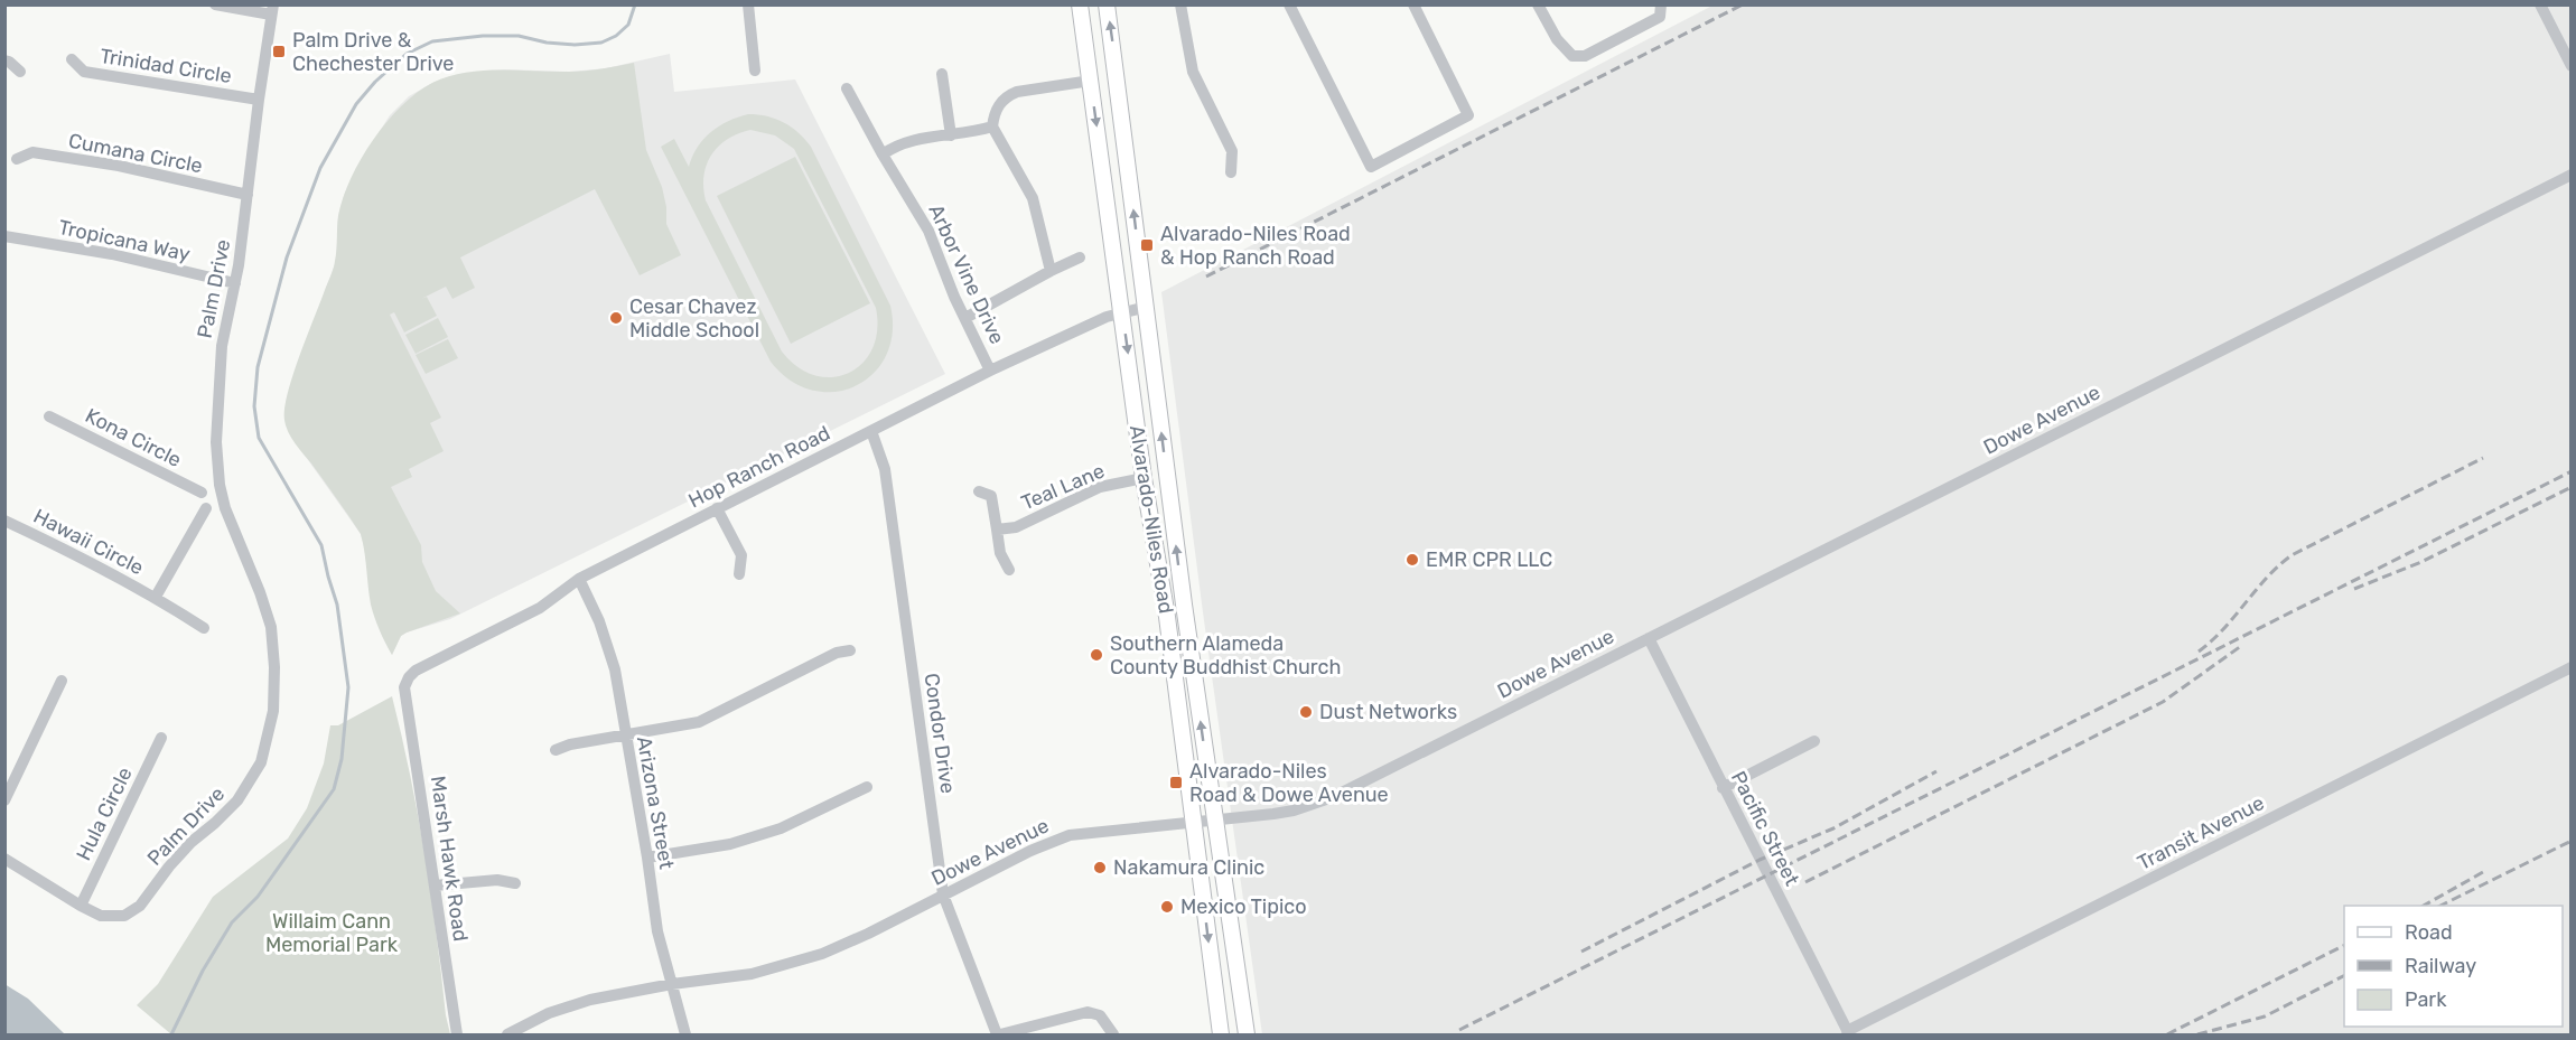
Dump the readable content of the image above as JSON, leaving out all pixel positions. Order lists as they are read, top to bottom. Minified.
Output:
{"streets":{"main road":["Alvarado-Niles Road"],"street":["Trinidad Circle","Cumana Circle","Tropicana Way","Arbor Vine Drive","Palm Drive","Dowe Avenue","Kona Circle","Hop Ranch Road","Teal Lane","Hawaii Circle","Condor Drive","Arizona Street","Hula Circle","Pacific Street","Transit Avenue","Marsh Hawk Road"]},"crossings":[["Trinidad Circle","Palm Drive"],["Cumana Circle","Palm Drive"],["Tropicana Way","Palm Drive"],["Arbor Vine Drive","Hop Ranch Road"],["Palm Drive","Hula Circle"],["Dowe Avenue","Alvarado-Niles Road"],["Dowe Avenue","Condor Drive"],["Dowe Avenue","Arizona Street"],["Dowe Avenue","Pacific Street"],["Hop Ranch Road","Alvarado-Niles Road"],["Hop Ranch Road","Condor Drive"],["Hop Ranch Road","Arizona Street"],["Hop Ranch Road","Marsh Hawk Road"],["Teal Lane","Alvarado-Niles Road"],["Pacific Street","Transit Avenue"]],"parks":["Willaim Cann Memorial Park"],"places":{"transit":["Palm Drive & Chechester Drive","Alvarado-Niles Road & Hop Ranch Road","Alvarado-Niles Road & Dowe Avenue"],"other":["Cesar Chavez Middle School","EMR CPR LLC","Southern Alameda County Buddhist Church","Dust Networks","Nakamura Clinic","Mexico Tipico"]},"legend":["Road","Railway","Park"]}
